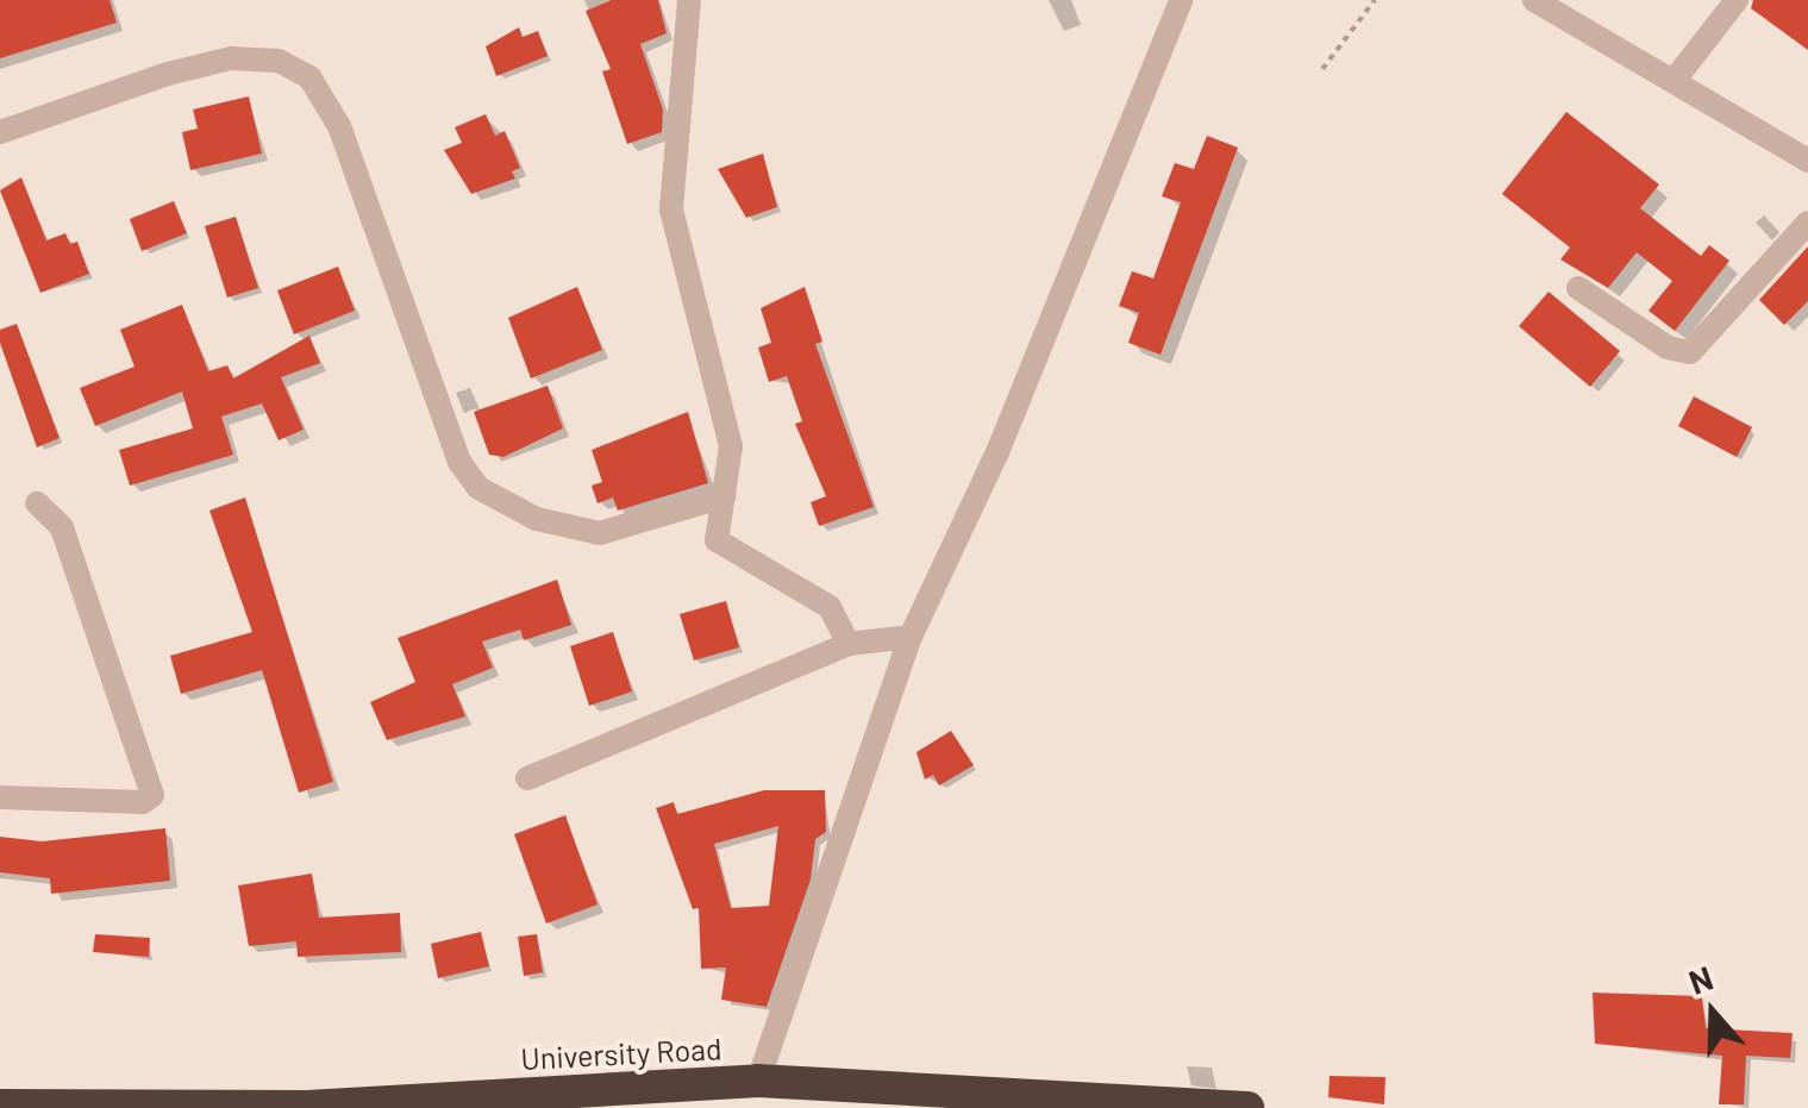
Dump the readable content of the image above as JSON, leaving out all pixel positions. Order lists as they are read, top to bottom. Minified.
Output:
{"streets":{"highway":["University Road"]},"north":"top"}
